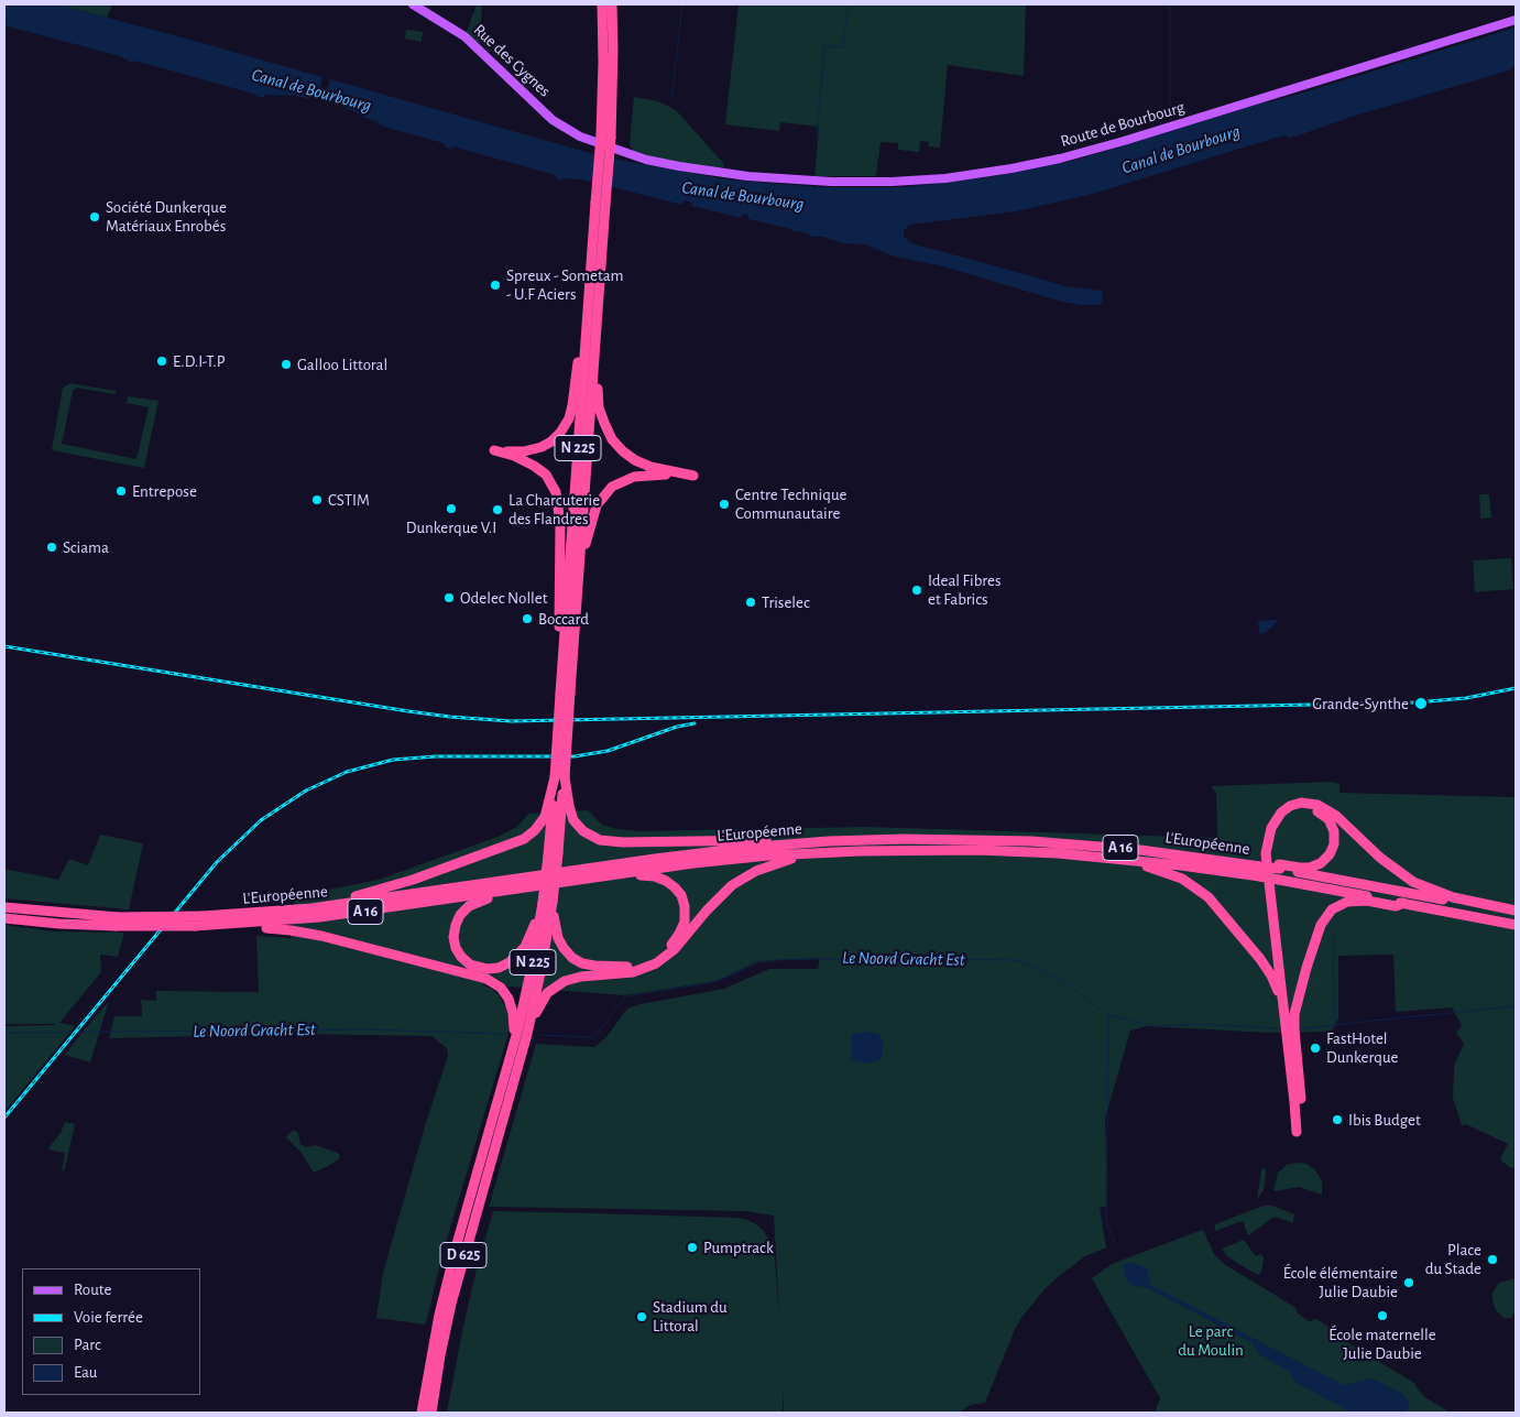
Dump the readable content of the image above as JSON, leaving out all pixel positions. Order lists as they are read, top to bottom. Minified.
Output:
{"streets":{"highway":["N 225","L'Européenne","A 16","D 625"],"main road":["Rue des Cygnes","Route de Bourbourg"]},"crossings":[["Rue des Cygnes","Route de Bourbourg"],["N 225","D 625"]],"water":["Canal de Bourbourg","Le Noord Gracht Est"],"parks":["Le parc du Moulin"],"places":["Société Dunkerque Matériaux Enrobés","Spreux - Sometam - U.F Aciers","E.D.I-T.P","Galloo Littoral","Entrepose","CSTIM","Centre Technique Communautaire","Dunkerque V.I","La Charcuterie des Flandres","Sciama","Ideal Fibres et Fabrics","Odelec Nollet","Triselec","Boccard","Grande-Synthe","FastHotel Dunkerque","Ibis Budget","Pumptrack","Place du Stade","École élémentaire Julie Daubie","École maternelle Julie Daubie","Stadium du Littoral"],"legend":["Route","Voie ferrée","Parc","Eau"]}
